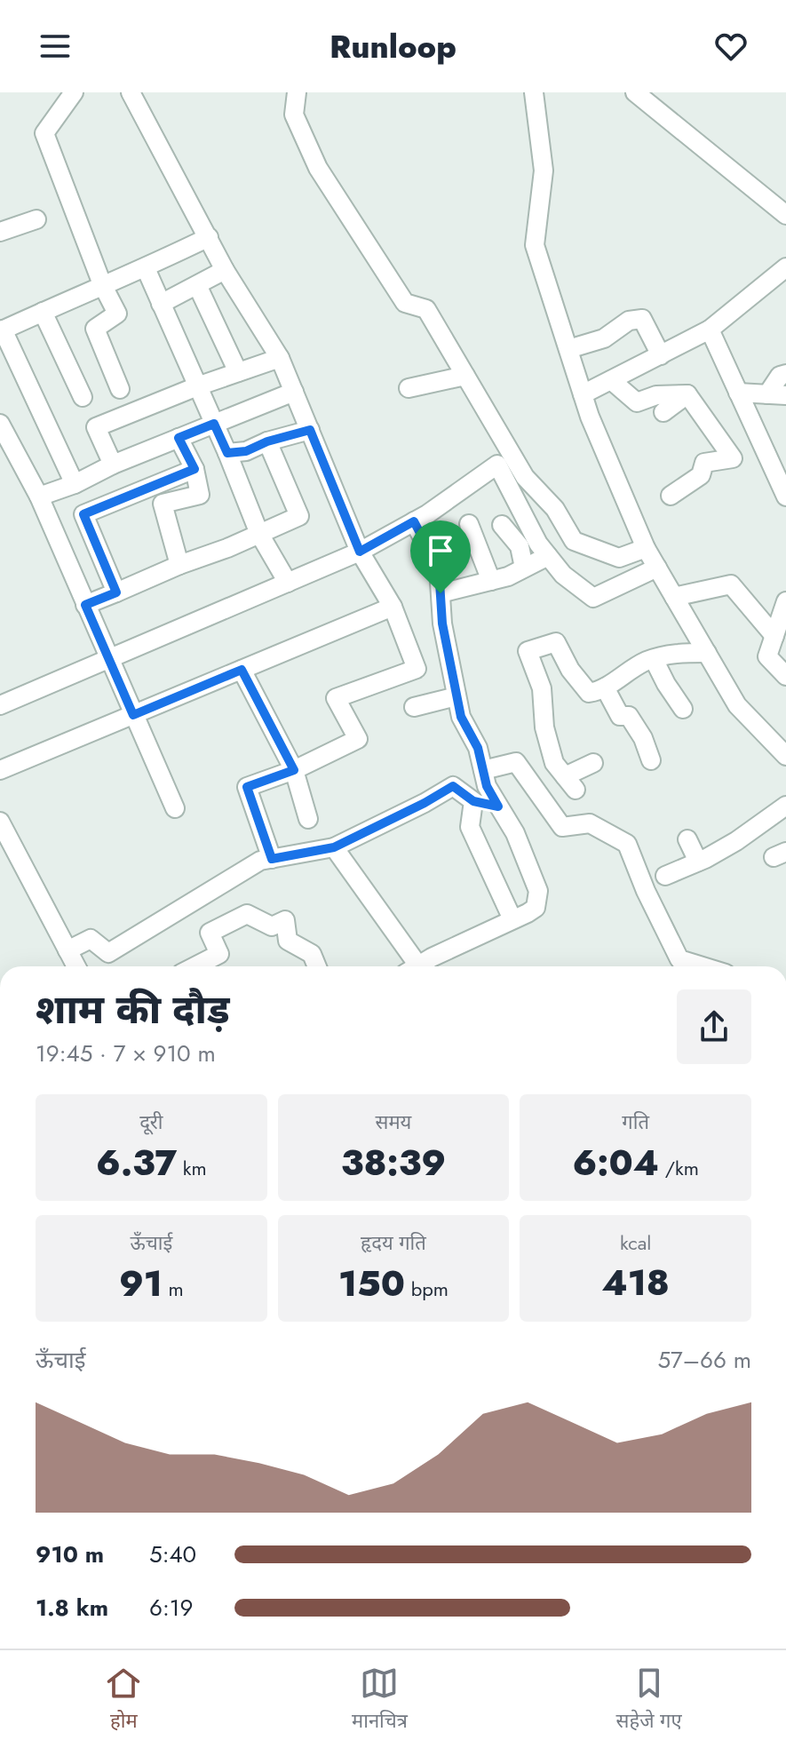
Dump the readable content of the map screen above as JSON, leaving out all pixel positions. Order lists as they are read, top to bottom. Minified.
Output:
{"page":{"header":"Runloop","heading":["शाम की दौड़","19:45 · 7 × 910 m"],"stats":[["दूरी","6.37 km"],["समय","38:39"],["गति","6:04 /km"],["ऊँचाई","91 m"],["हृदय गति","150 bpm"],["kcal","418"]],"chart":["ऊँचाई","57–66 m"],"list":[{"name":"910 m","note":"5:40"},{"name":"1.8 km","note":"6:19"}],"tabs":["होम","मानचित्र","सहेजे गए"]}}
